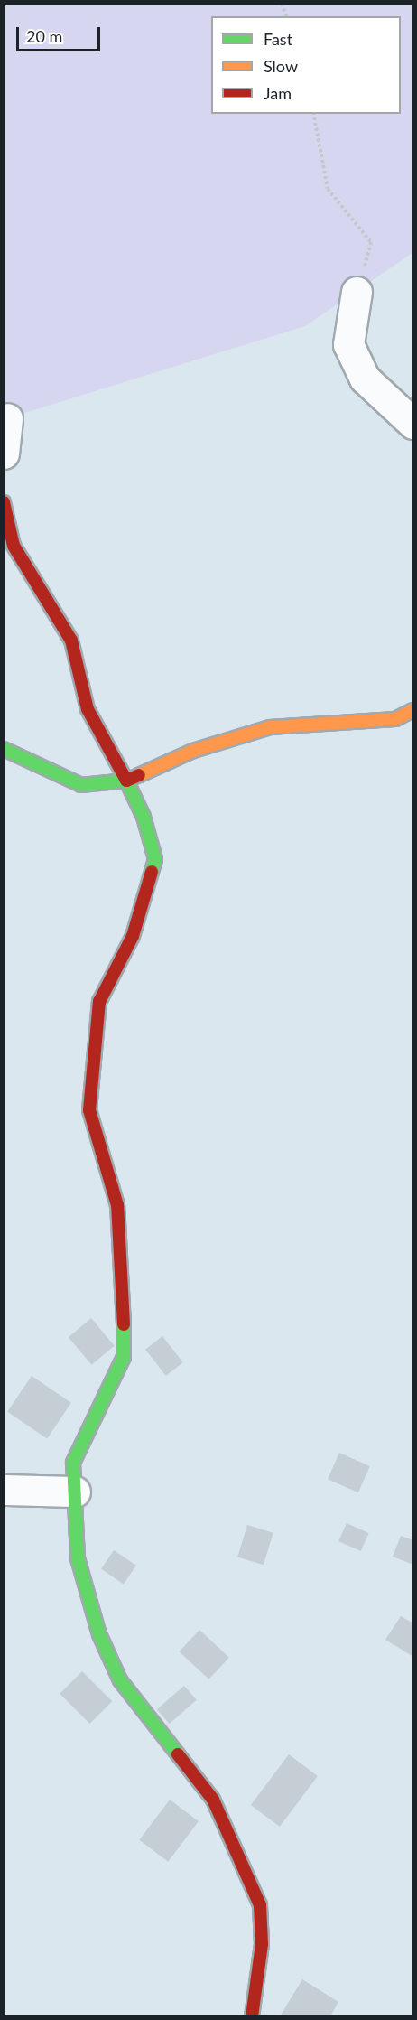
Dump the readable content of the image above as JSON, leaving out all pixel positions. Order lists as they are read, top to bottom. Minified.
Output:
{"legend":["Fast","Slow","Jam"],"scale_bar":"20 m"}
